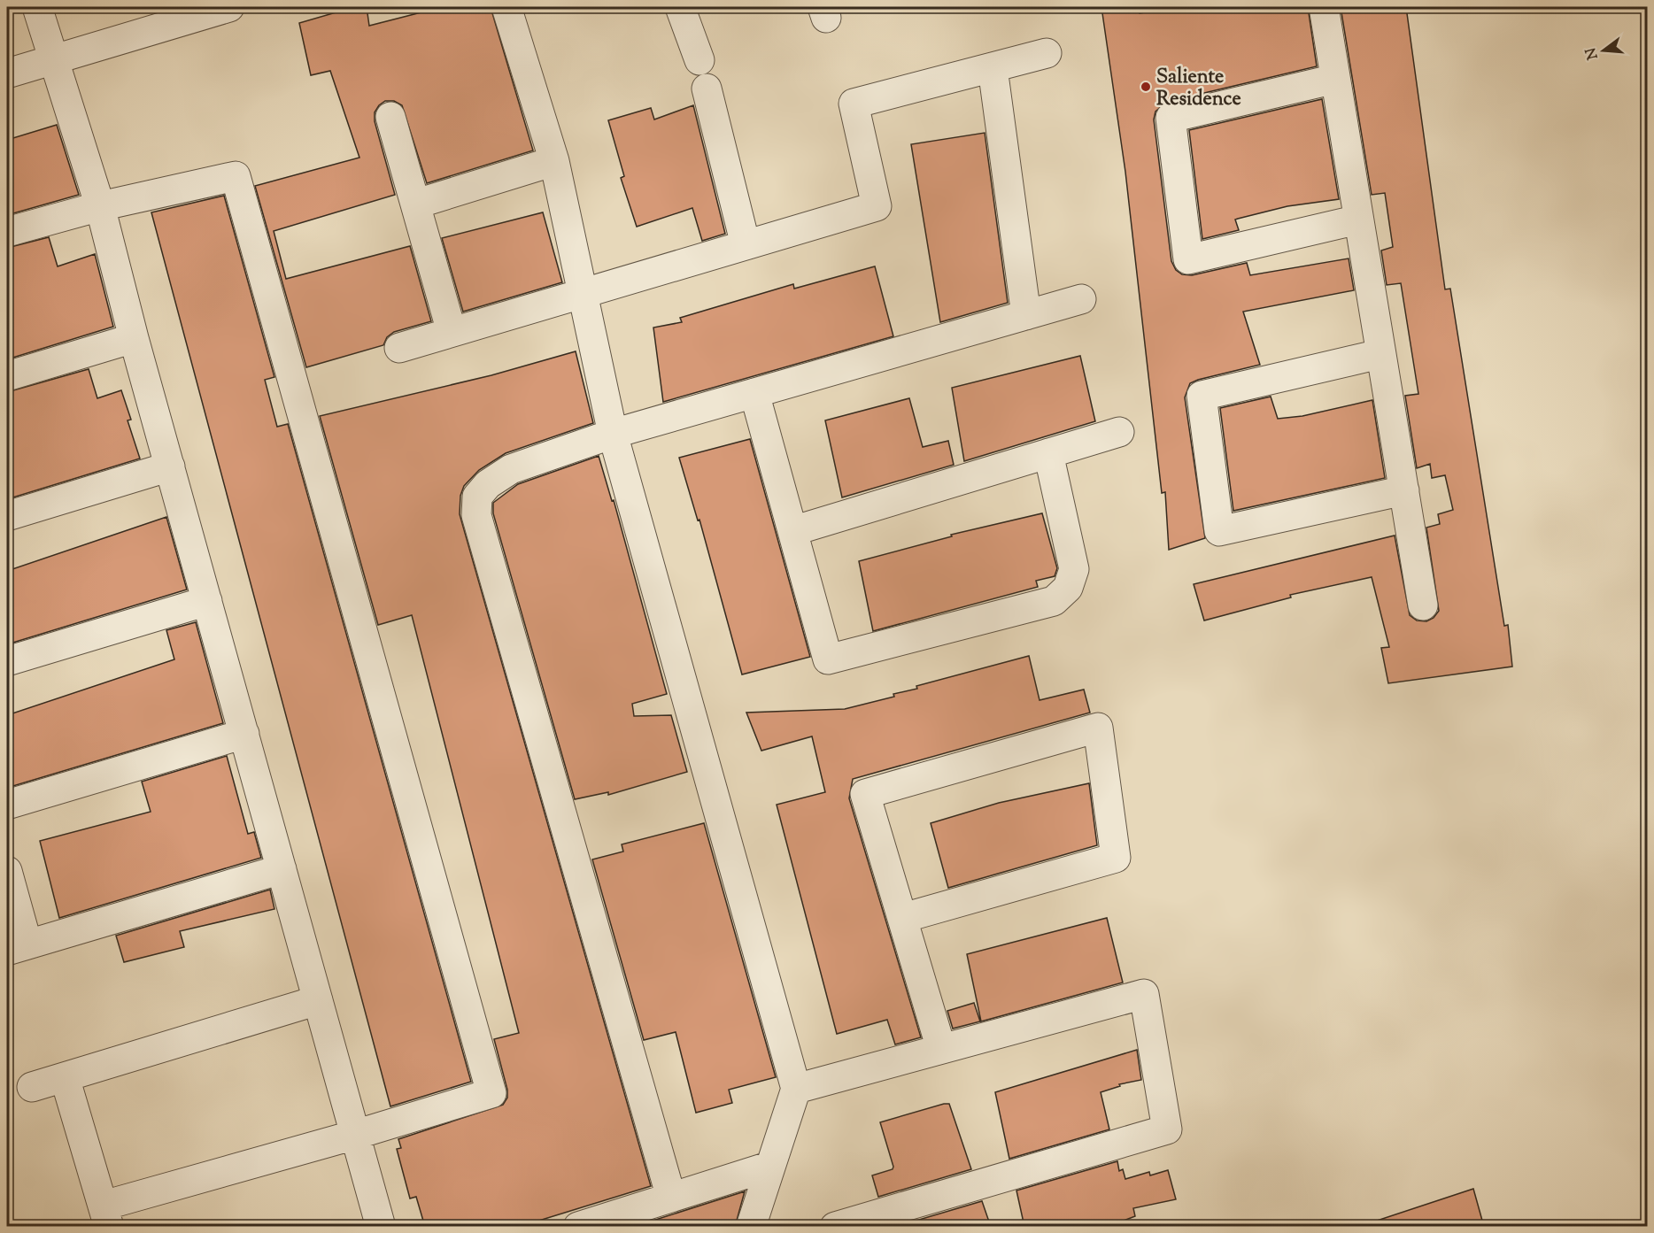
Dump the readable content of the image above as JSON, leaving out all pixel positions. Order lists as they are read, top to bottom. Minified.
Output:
{"places":["Saliente Residence"],"north":"left"}
